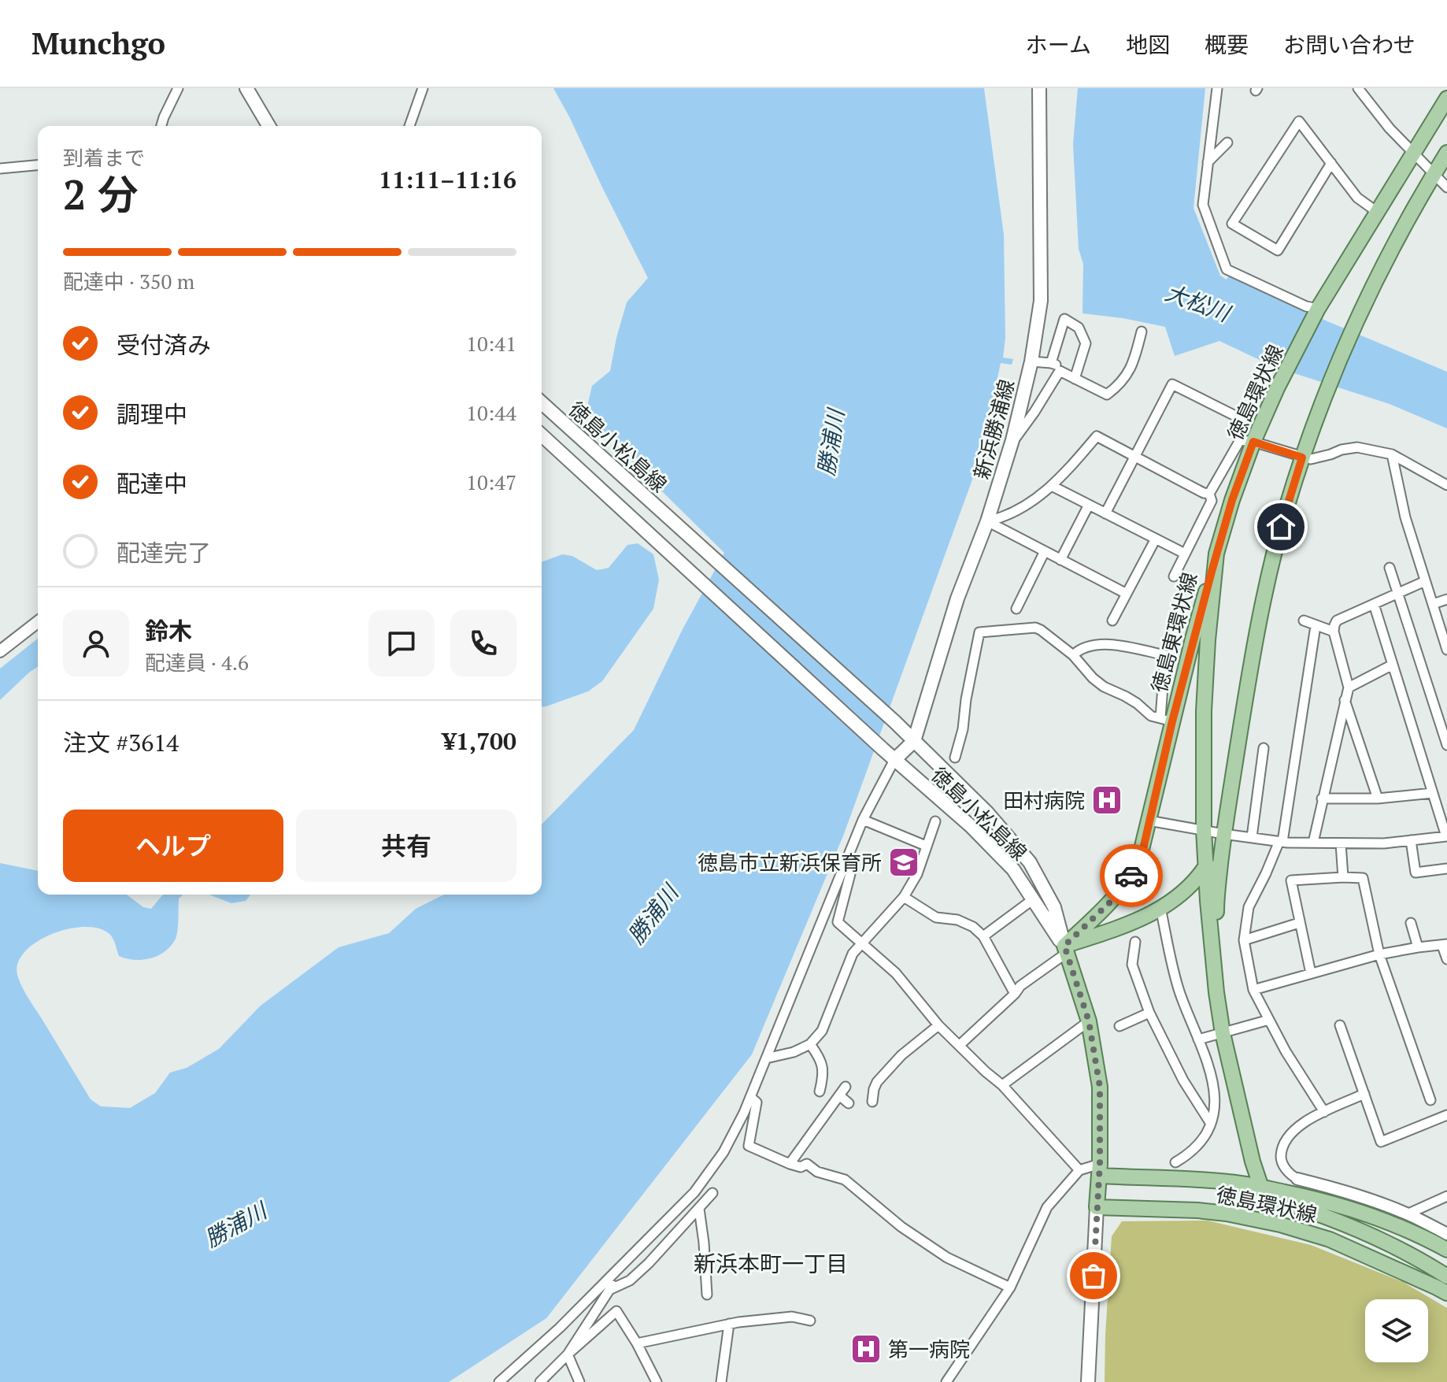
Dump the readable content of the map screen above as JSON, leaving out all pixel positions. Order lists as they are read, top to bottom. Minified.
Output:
{"streets":{"main road":["徳島環状線","新浜勝浦線","徳島小松島線","徳島東環状線"]},"crossings":[["徳島環状線","徳島小松島線"],["徳島環状線","徳島東環状線"],["新浜勝浦線","徳島小松島線"]],"districts":["新浜本町一丁目"],"water":["大松川","勝浦川"],"places":{"hospital":["田村病院","第一病院"],"school or university":["徳島市立新浜保育所"]},"page":{"header":"Munchgo","nav":["ホーム","地図","概要","お問い合わせ"],"heading":["2 分","到着まで","11:11–11:16"],"panel":["鈴木","配達員 · 4.6","注文 #3614","¥1,700"],"bar":"配達中 · 350 m","list":[["受付済み","10:41"],["調理中","10:44"],["配達中","10:47"],"配達完了"],"buttons":["ヘルプ","共有"]}}
